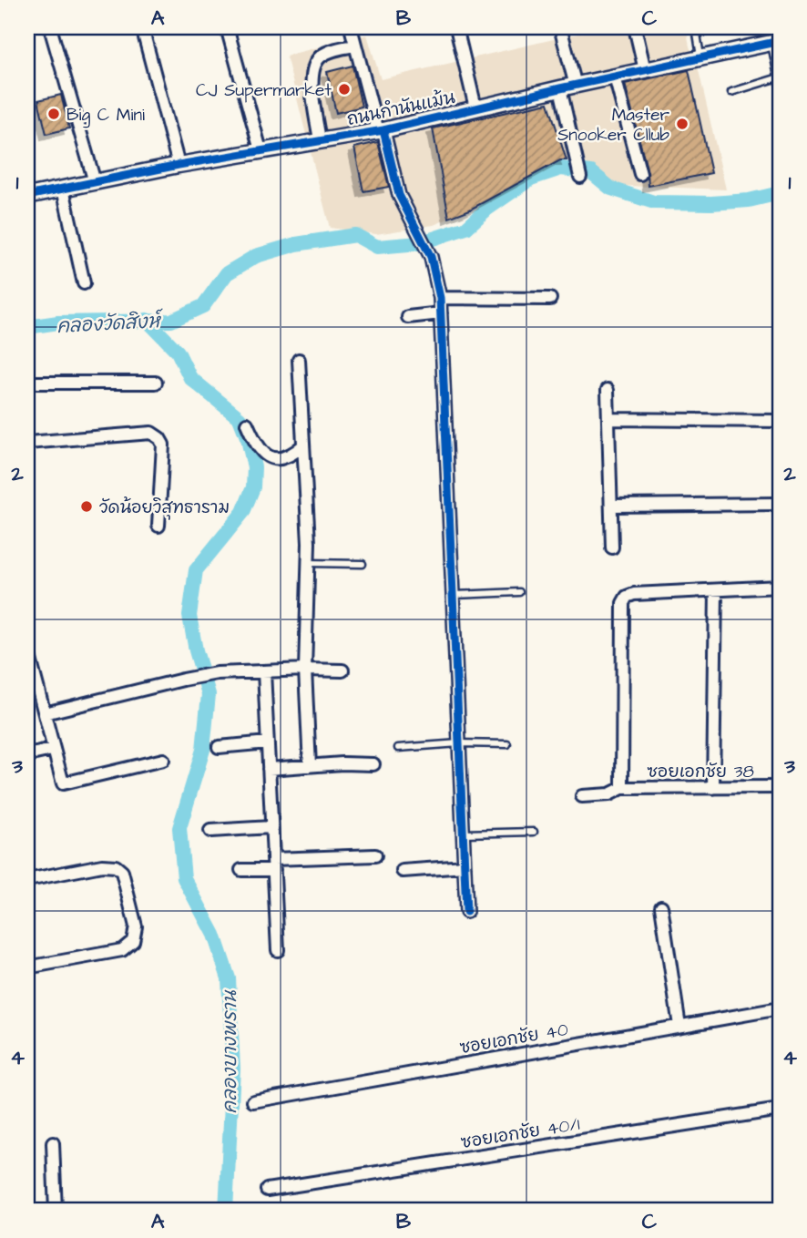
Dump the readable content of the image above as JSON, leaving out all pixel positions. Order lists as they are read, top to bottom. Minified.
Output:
{"streets":{"street":["ถนนกำนันแม้น","ซอยเอกชัย 38","ซอยเอกชัย 40","ซอยเอกชัย 40/1"]},"water":["คลองวัดสิงห์","คลองบางพราน"],"places":["CJ Supermarket","Big C Mini","Master Snooker Cllub","วัดน้อยวิสุทธาราม"],"grid":{"columns":["A","B","C"],"rows":["1","2","3","4"]}}
